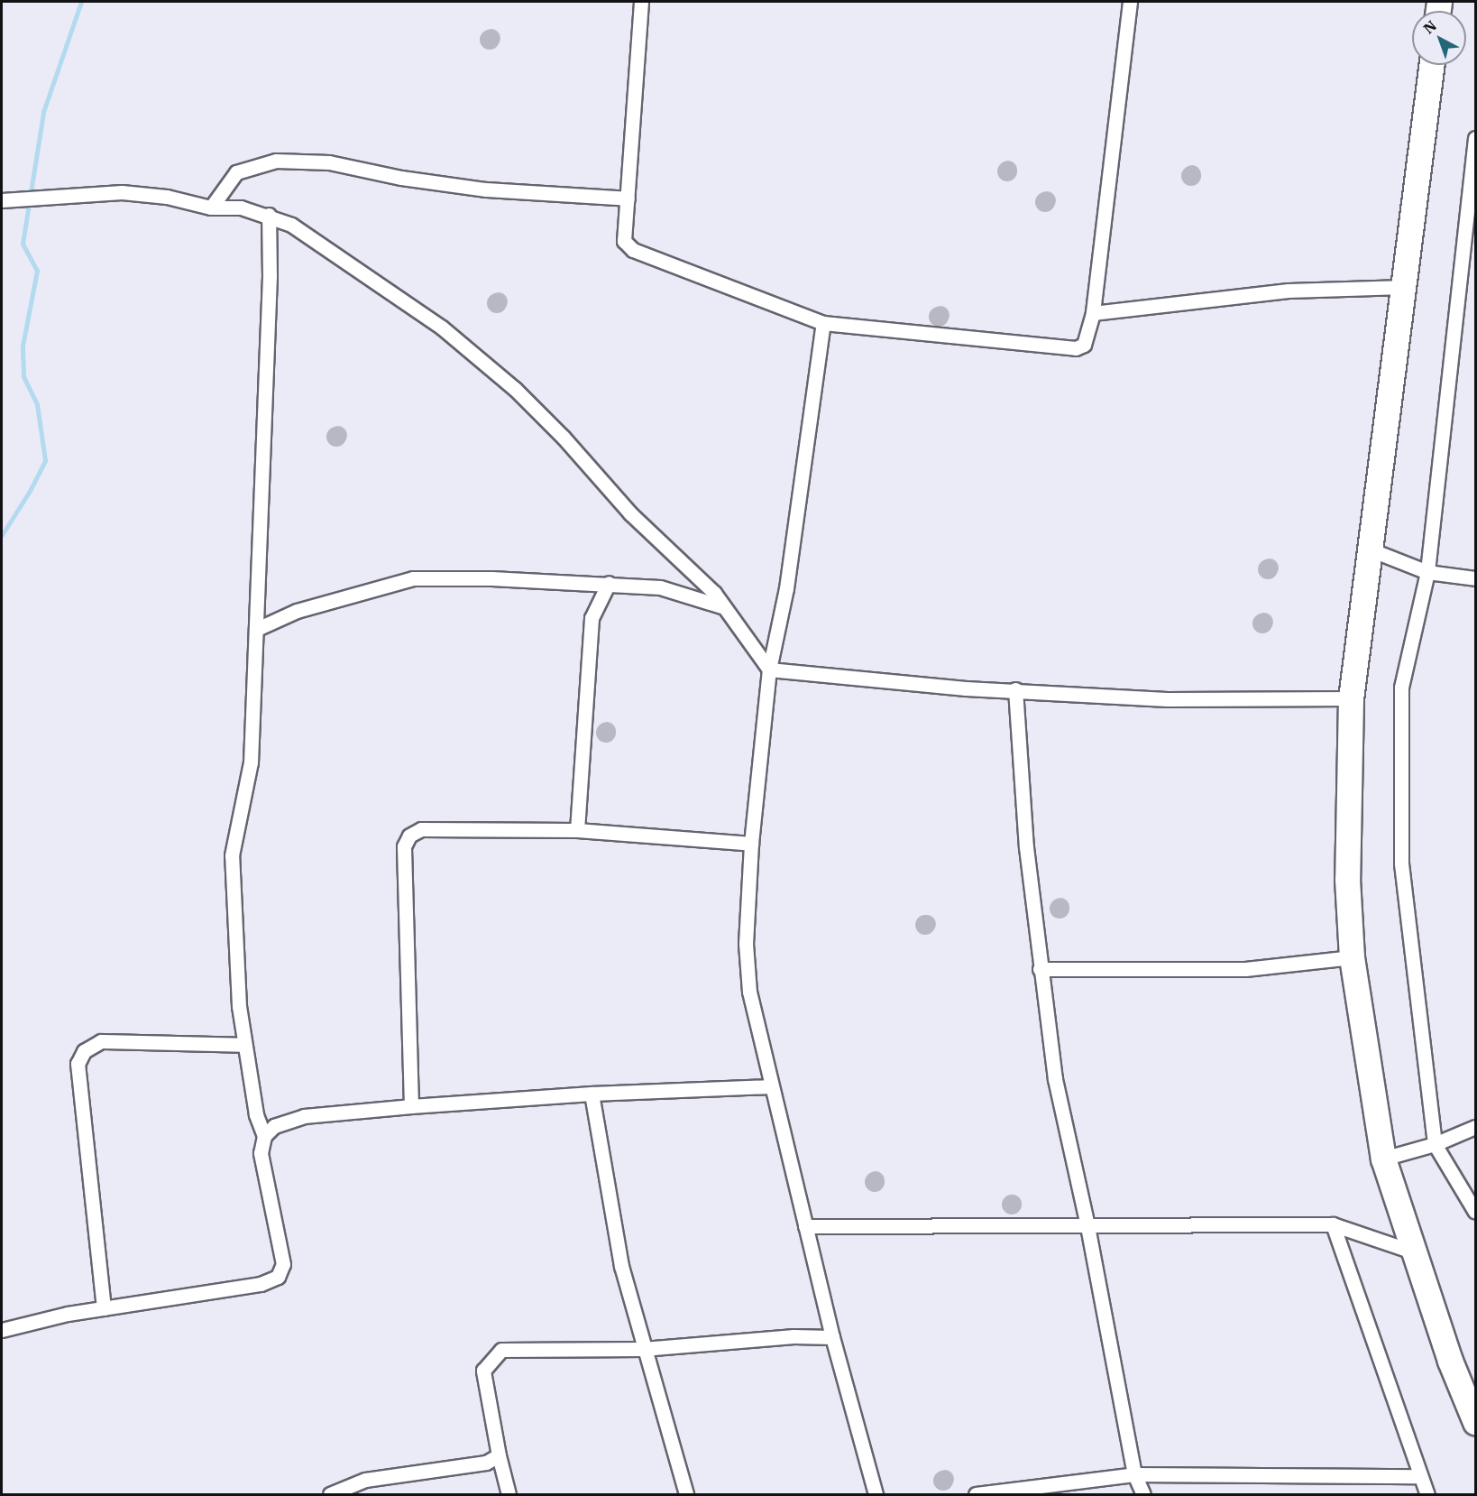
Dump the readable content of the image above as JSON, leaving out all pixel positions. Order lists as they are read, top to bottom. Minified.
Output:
{"north":"top left"}
